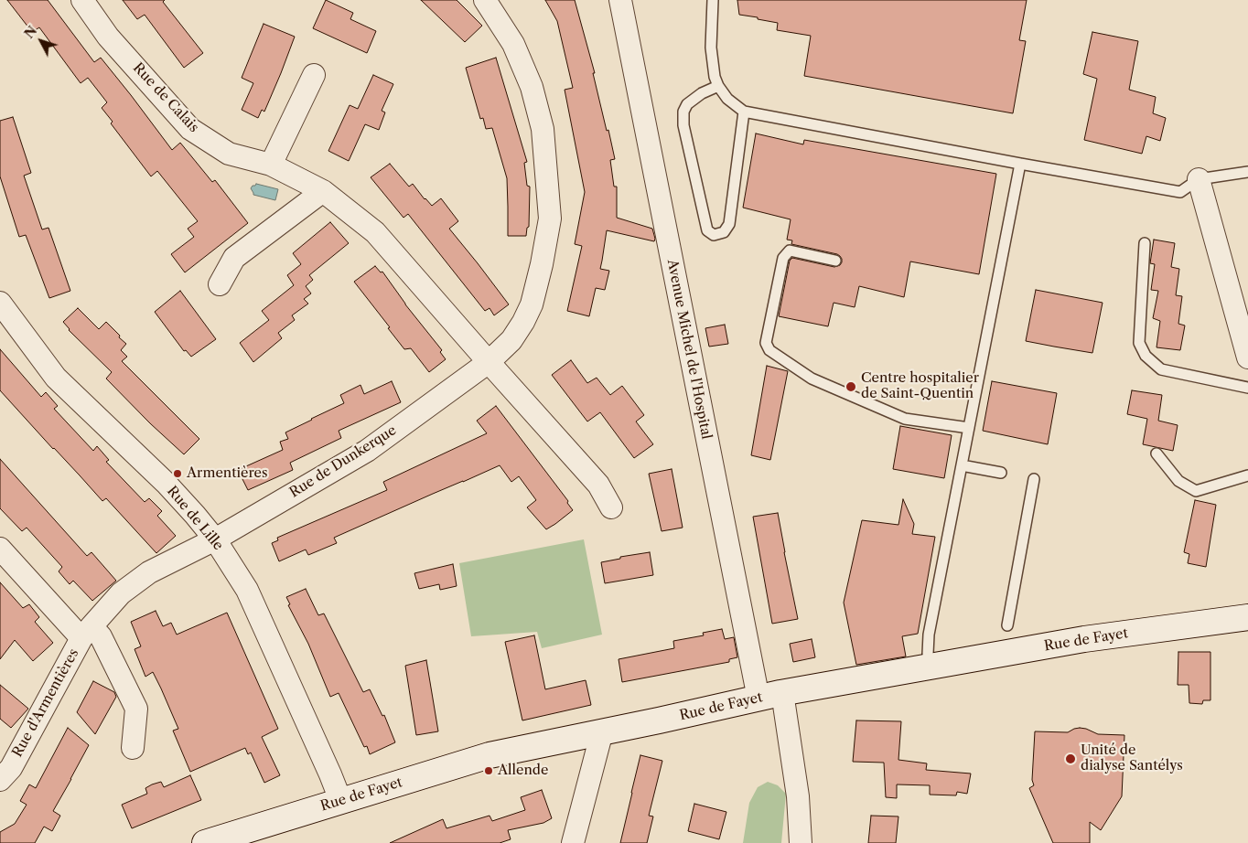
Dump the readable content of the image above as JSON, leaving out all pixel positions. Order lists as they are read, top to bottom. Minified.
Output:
{"streets":{"main road":["Rue de Fayet"],"street":["Rue de Calais","Avenue Michel de l'Hospital","Rue de Dunkerque","Rue de Lille","Rue d'Armentières"]},"crossings":[["Rue de Calais","Rue de Dunkerque"],["Avenue Michel de l'Hospital","Rue de Fayet"],["Rue de Dunkerque","Rue de Lille"],["Rue de Dunkerque","Rue d'Armentières"],["Rue de Lille","Rue de Fayet"],["Rue de Lille","Rue d'Armentières"]],"places":["Centre hospitalier de Saint-Quentin","Armentières","Unité de dialyse Santélys","Allende"],"north":"top left"}
